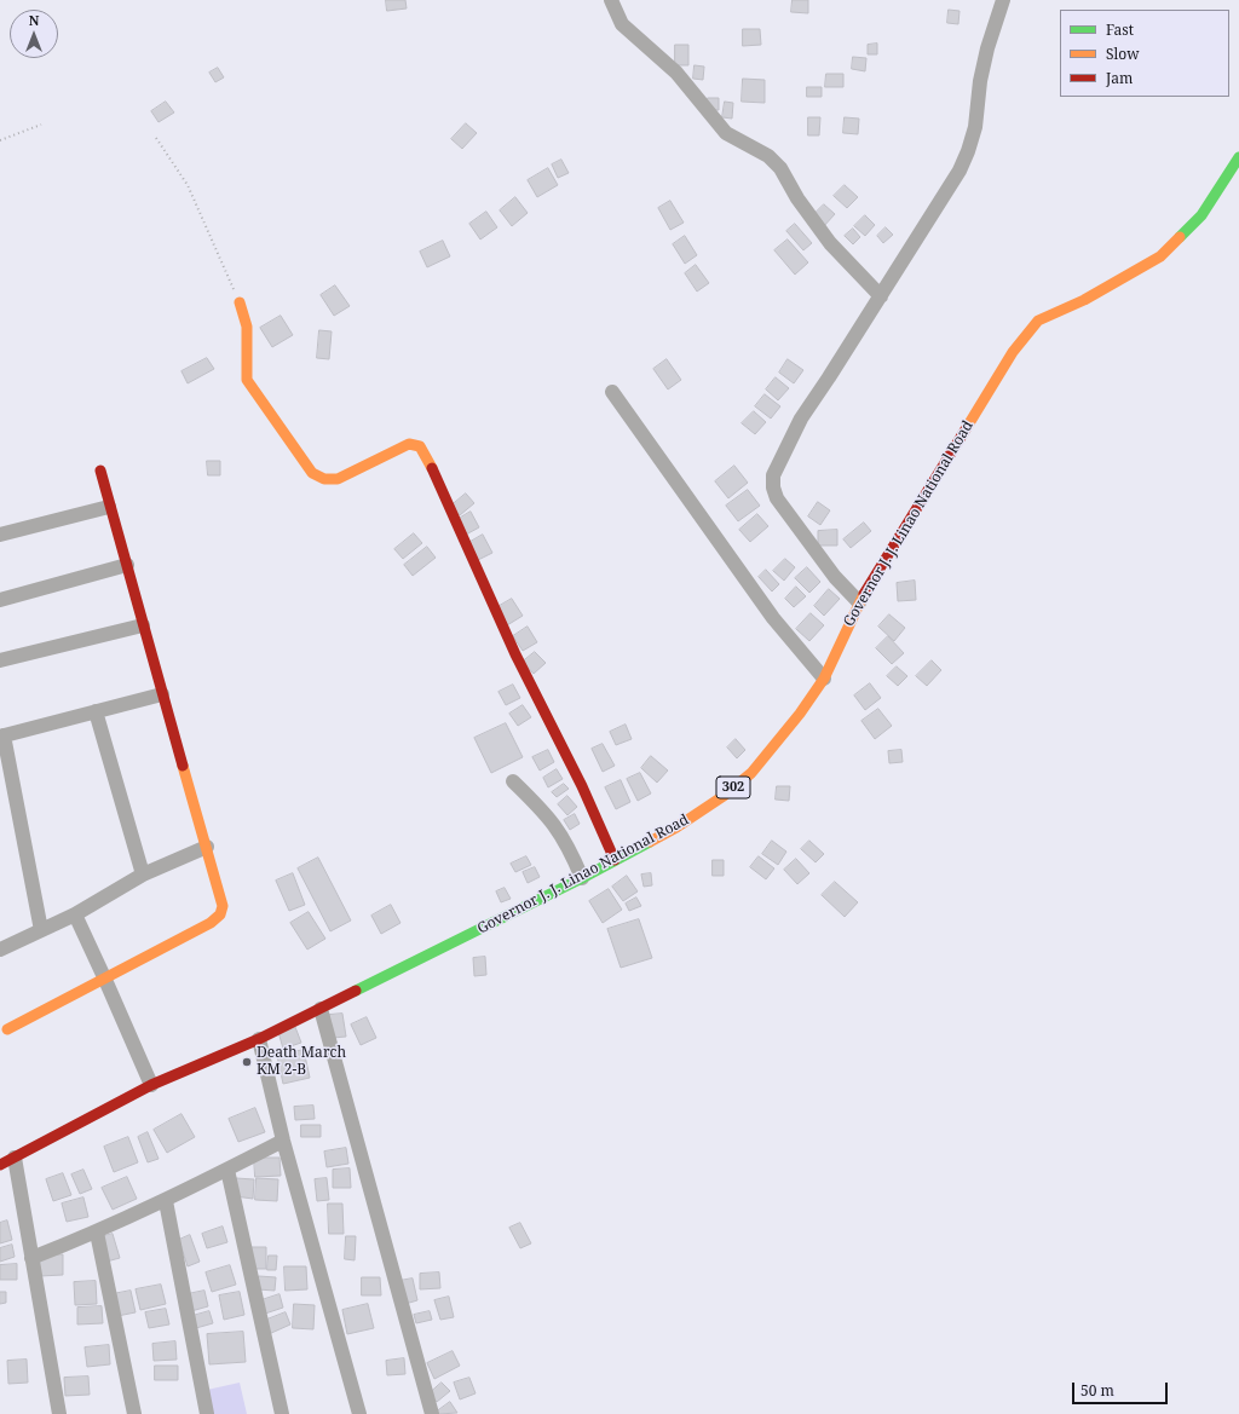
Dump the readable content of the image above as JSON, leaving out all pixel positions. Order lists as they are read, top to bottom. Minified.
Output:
{"streets":{"main road":["Governor J. J. Linao National Road","302"]},"places":["Death March KM 2-B"],"legend":["Fast","Slow","Jam"],"scale_bar":"50 m","north":"top"}
